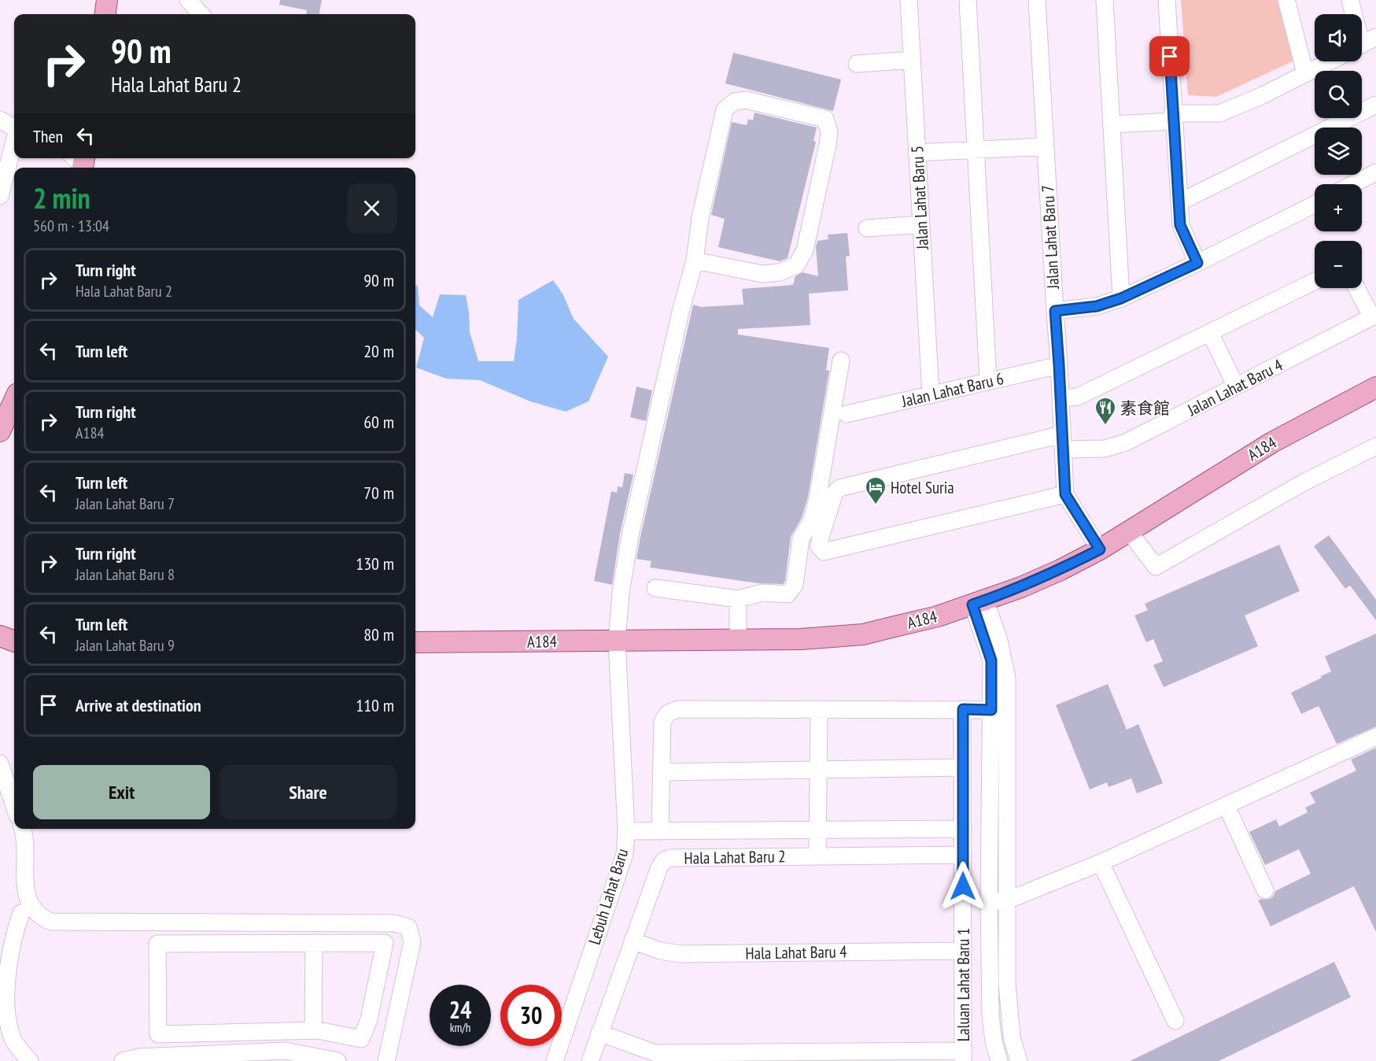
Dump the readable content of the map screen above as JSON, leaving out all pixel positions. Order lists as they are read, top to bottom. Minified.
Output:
{"streets":{"main road":["A184"],"street":["Jalan Lahat Baru 5","Jalan Lahat Baru 7","Jalan Lahat Baru 4","Jalan Lahat Baru 6","Hala Lahat Baru 2","Lebuh Lahat Baru","Hala Lahat Baru 4","Laluan Lahat Baru 1"]},"crossings":[["Jalan Lahat Baru 5","Jalan Lahat Baru 6"],["Jalan Lahat Baru 7","Jalan Lahat Baru 4"],["Jalan Lahat Baru 7","Jalan Lahat Baru 6"],["Jalan Lahat Baru 7","A184"],["A184","Lebuh Lahat Baru"],["Hala Lahat Baru 2","Lebuh Lahat Baru"],["Hala Lahat Baru 2","Hala Lahat Baru 4"],["Hala Lahat Baru 2","Laluan Lahat Baru 1"],["Hala Lahat Baru 4","Laluan Lahat Baru 1"]],"places":{"restaurant":["素食館"],"hotel":["Hotel Suria"]},"page":{"map_buttons":["+","−"],"turn":["90 m","Hala Lahat Baru 2"],"then":"Then","heading":["2 min","560 m · 13:04"],"list":[{"name":"Turn right","note":"Hala Lahat Baru 2","value":"90 m"},{"name":"Turn left","value":"20 m"},{"name":"Turn right","note":"A184","value":"60 m"},{"name":"Turn left","note":"Jalan Lahat Baru 7","value":"70 m"},{"name":"Turn right","note":"Jalan Lahat Baru 8","value":"130 m"},{"name":"Turn left","note":"Jalan Lahat Baru 9","value":"80 m"},{"name":"Arrive at destination","value":"110 m"}],"buttons":["Exit","Share"],"speed":"24 km/h","limit":"30"}}
